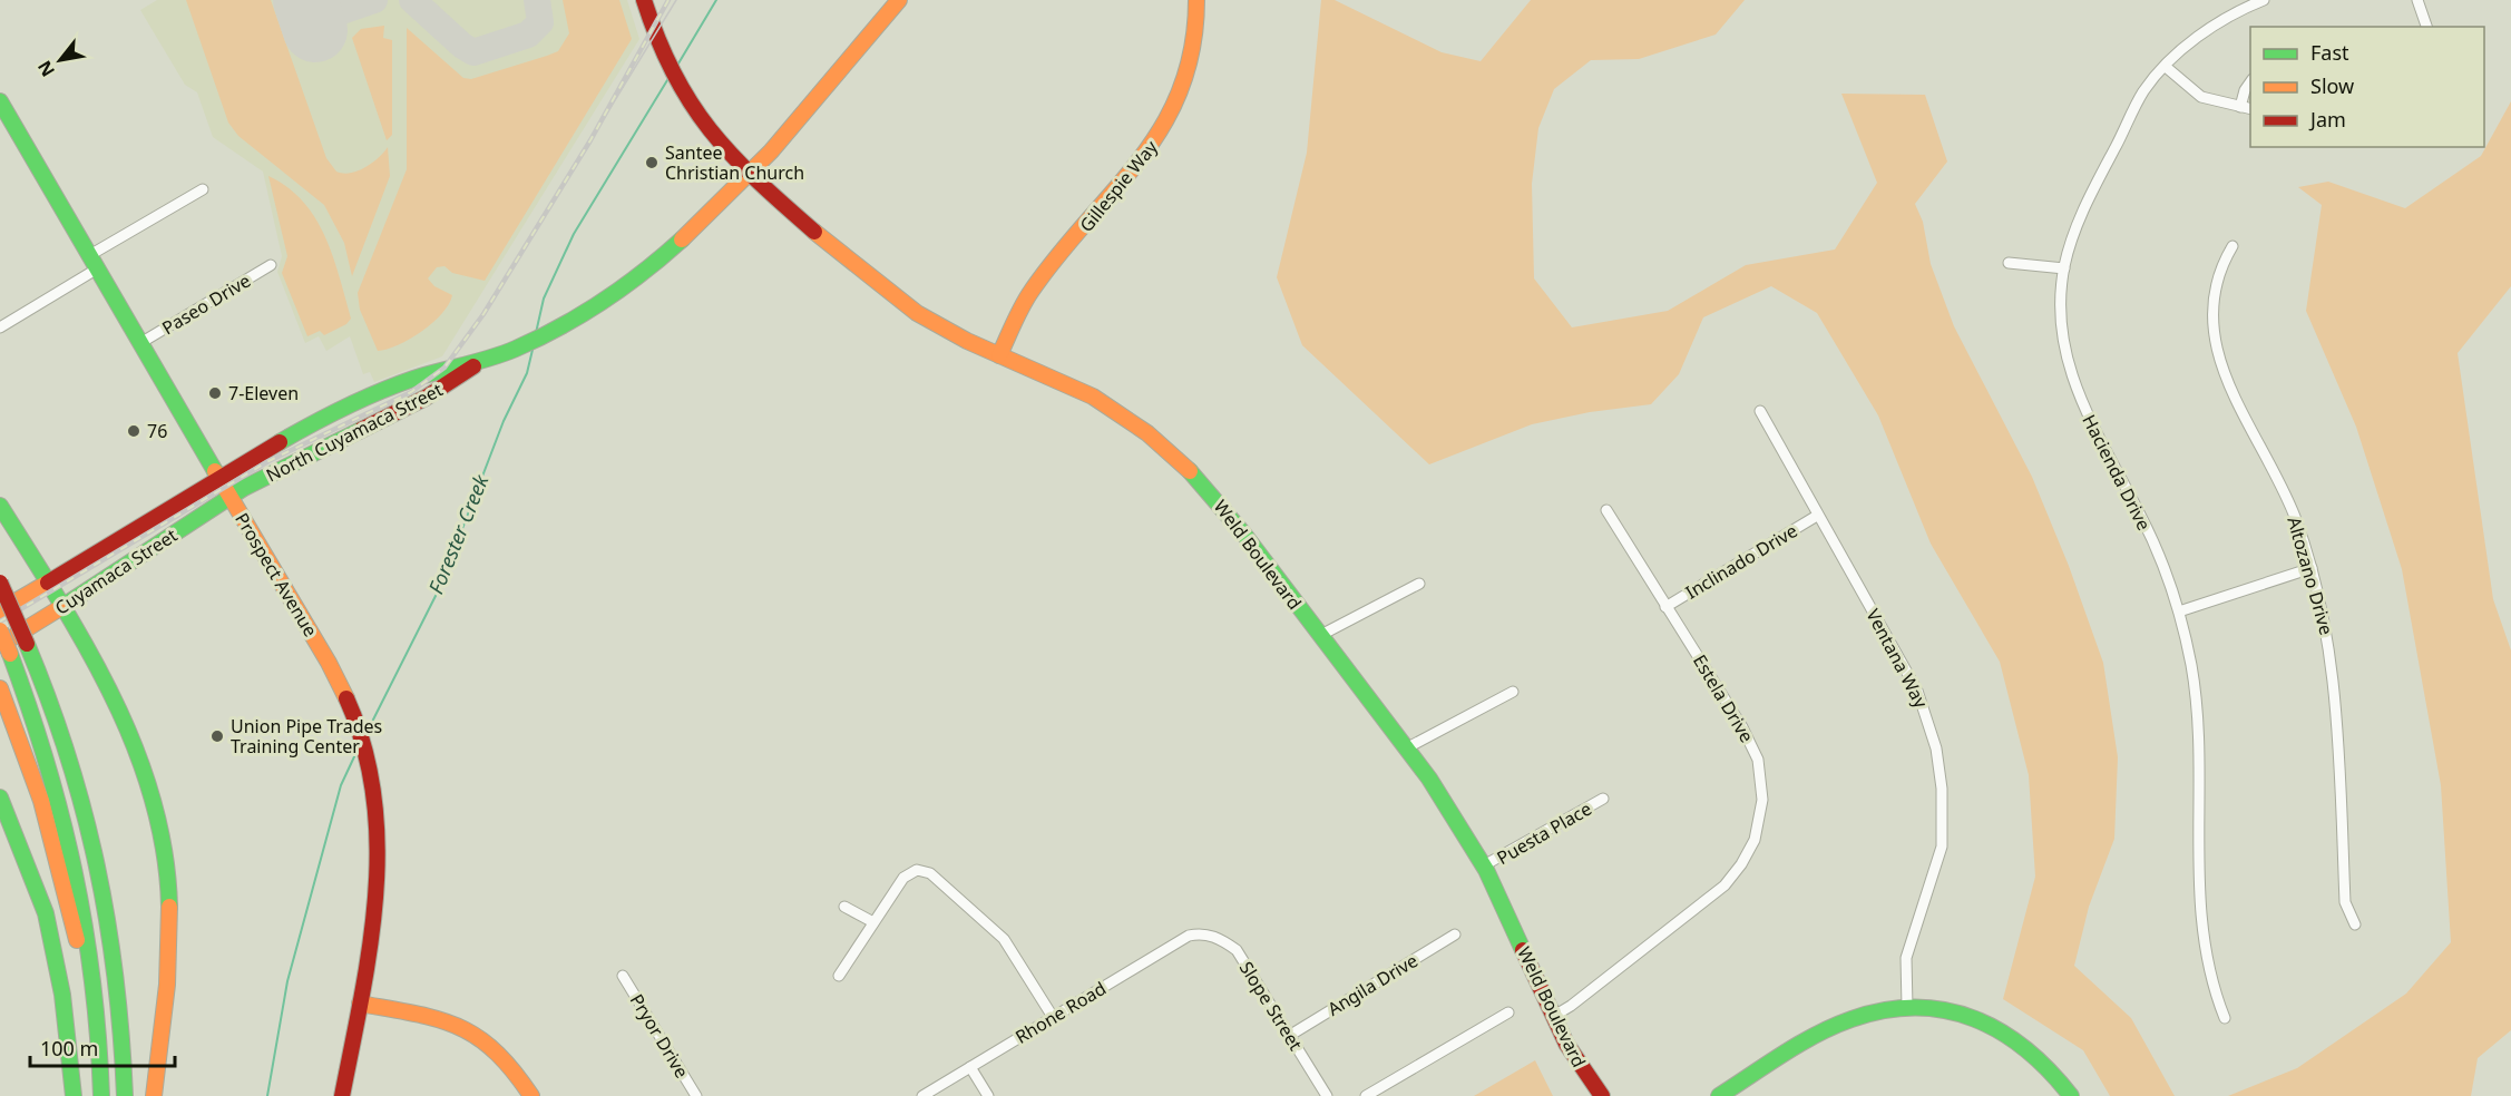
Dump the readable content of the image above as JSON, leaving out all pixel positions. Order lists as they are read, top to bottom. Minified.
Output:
{"streets":{"main road":["Gillespie Way","North Cuyamaca Street","Weld Boulevard","Cuyamaca Street","Prospect Avenue"],"street":["Paseo Drive","Hacienda Drive","Inclinado Drive","Altozano Drive","Ventana Way","Estela Drive","Puesta Place","Angila Drive","Slope Street","Rhone Road","Pryor Drive"]},"crossings":[["Gillespie Way","Weld Boulevard"],["Paseo Drive","Prospect Avenue"],["North Cuyamaca Street","Weld Boulevard"],["North Cuyamaca Street","Cuyamaca Street"],["North Cuyamaca Street","Prospect Avenue"],["Weld Boulevard","Estela Drive"],["Weld Boulevard","Puesta Place"],["Inclinado Drive","Ventana Way"],["Inclinado Drive","Estela Drive"],["Cuyamaca Street","Prospect Avenue"],["Angila Drive","Slope Street"],["Slope Street","Rhone Road"]],"water":["Forester Creek"],"places":["Santee Christian Church","7-Eleven","76","Union Pipe Trades Training Center"],"legend":["Fast","Slow","Jam"],"scale_bar":"100 m","north":"bottom left"}
